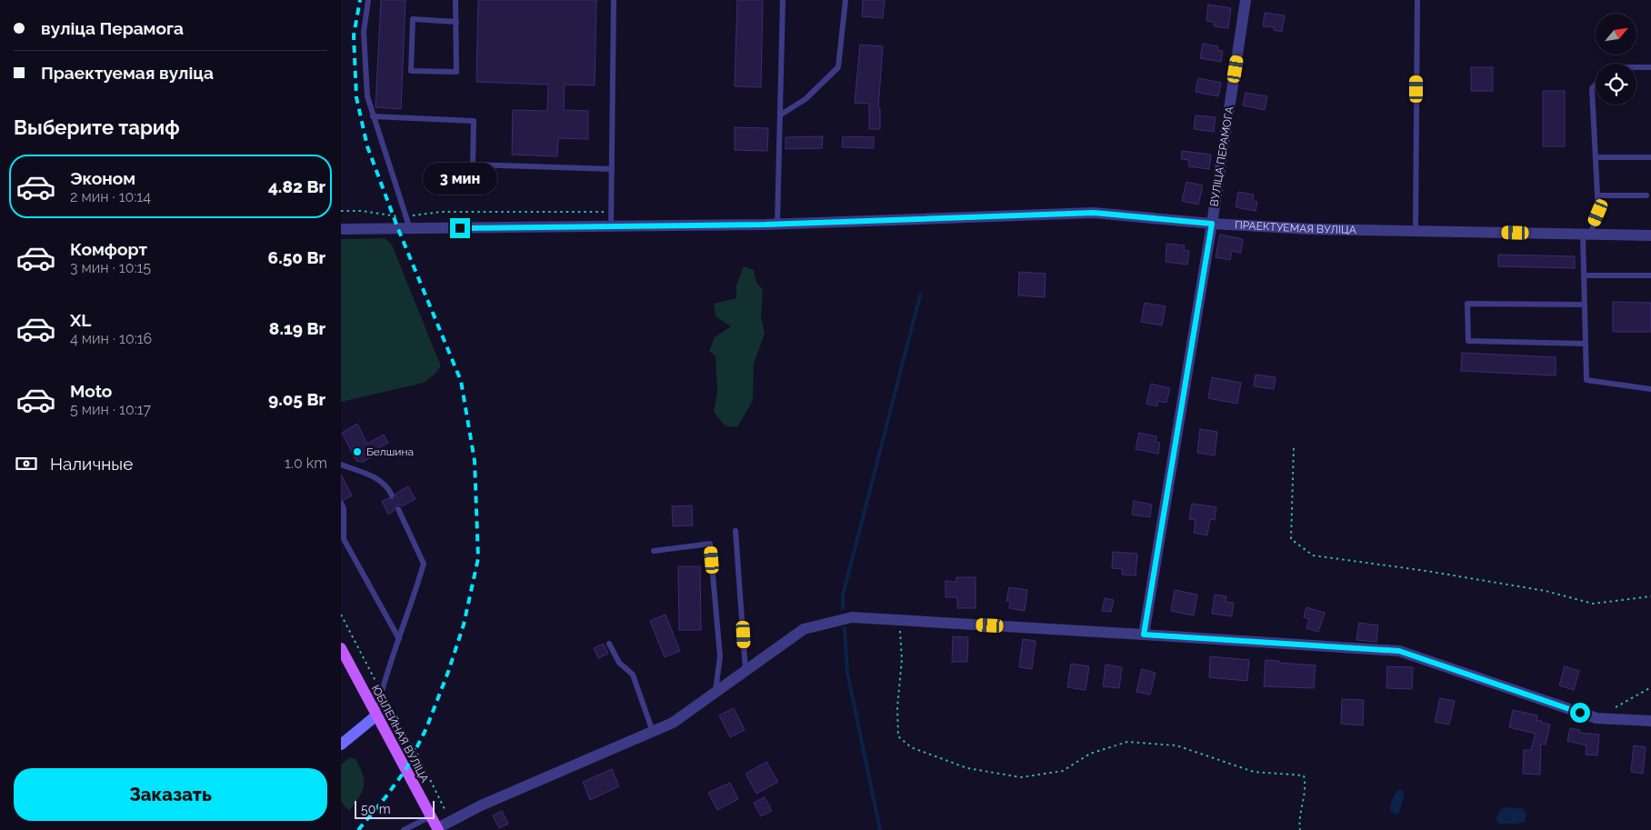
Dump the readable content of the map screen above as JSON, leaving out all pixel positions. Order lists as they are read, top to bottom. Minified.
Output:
{"streets":{"main road":["ЮБІЛЕЙНАЯ ВУЛІЦА"],"street":["ВУЛІЦА ПЕРАМОГА","ПРАЕКТУЕМАЯ ВУЛІЦА"]},"crossings":[["ВУЛІЦА ПЕРАМОГА","ПРАЕКТУЕМАЯ ВУЛІЦА"]],"places":["Белшина"],"scale_bar":"50 m","north":"top right","page":{"banner":["вуліца Перамога","Праектуемая вуліца"],"heading":"Выберите тариф","list":[{"name":"Эконом","note":"2 мин · 10:14","value":"4.82 Br"},{"name":"Комфорт","note":"3 мин · 10:15","value":"6.50 Br"},{"name":"XL","note":"4 мин · 10:16","value":"8.19 Br"},{"name":"Moto","note":"5 мин · 10:17","value":"9.05 Br"}],"bubble":"3 мин","pay":["Наличные","1.0 km"],"buttons":"Заказать","scale":"50 m"}}
